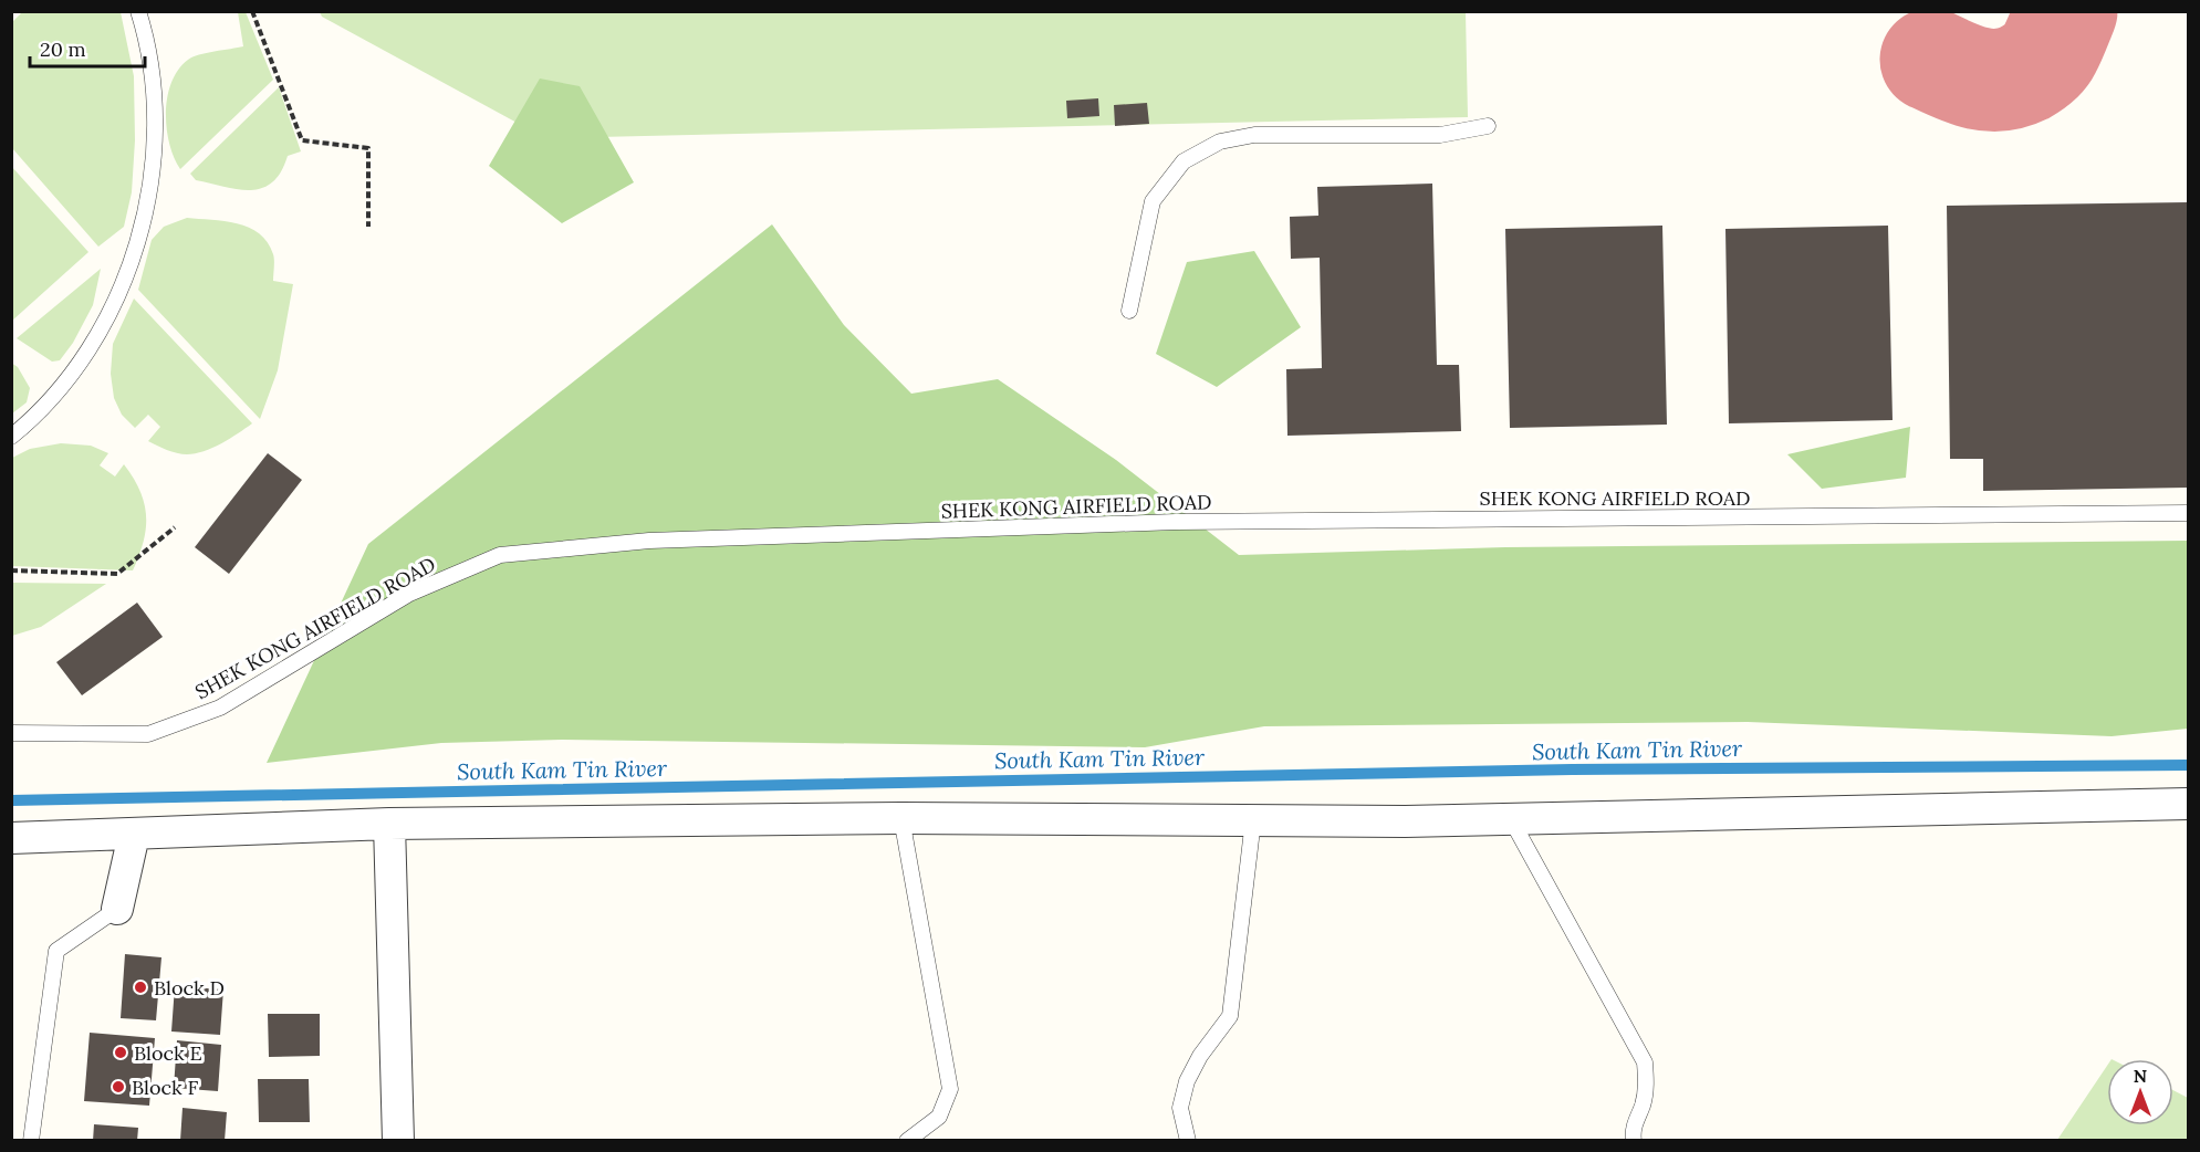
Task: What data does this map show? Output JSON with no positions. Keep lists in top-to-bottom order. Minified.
{"streets":{"lane":["SHEK KONG AIRFIELD ROAD"]},"water":["South Kam Tin River"],"places":["Block D","Block E","Block F"],"scale_bar":"20 m","north":"top"}
